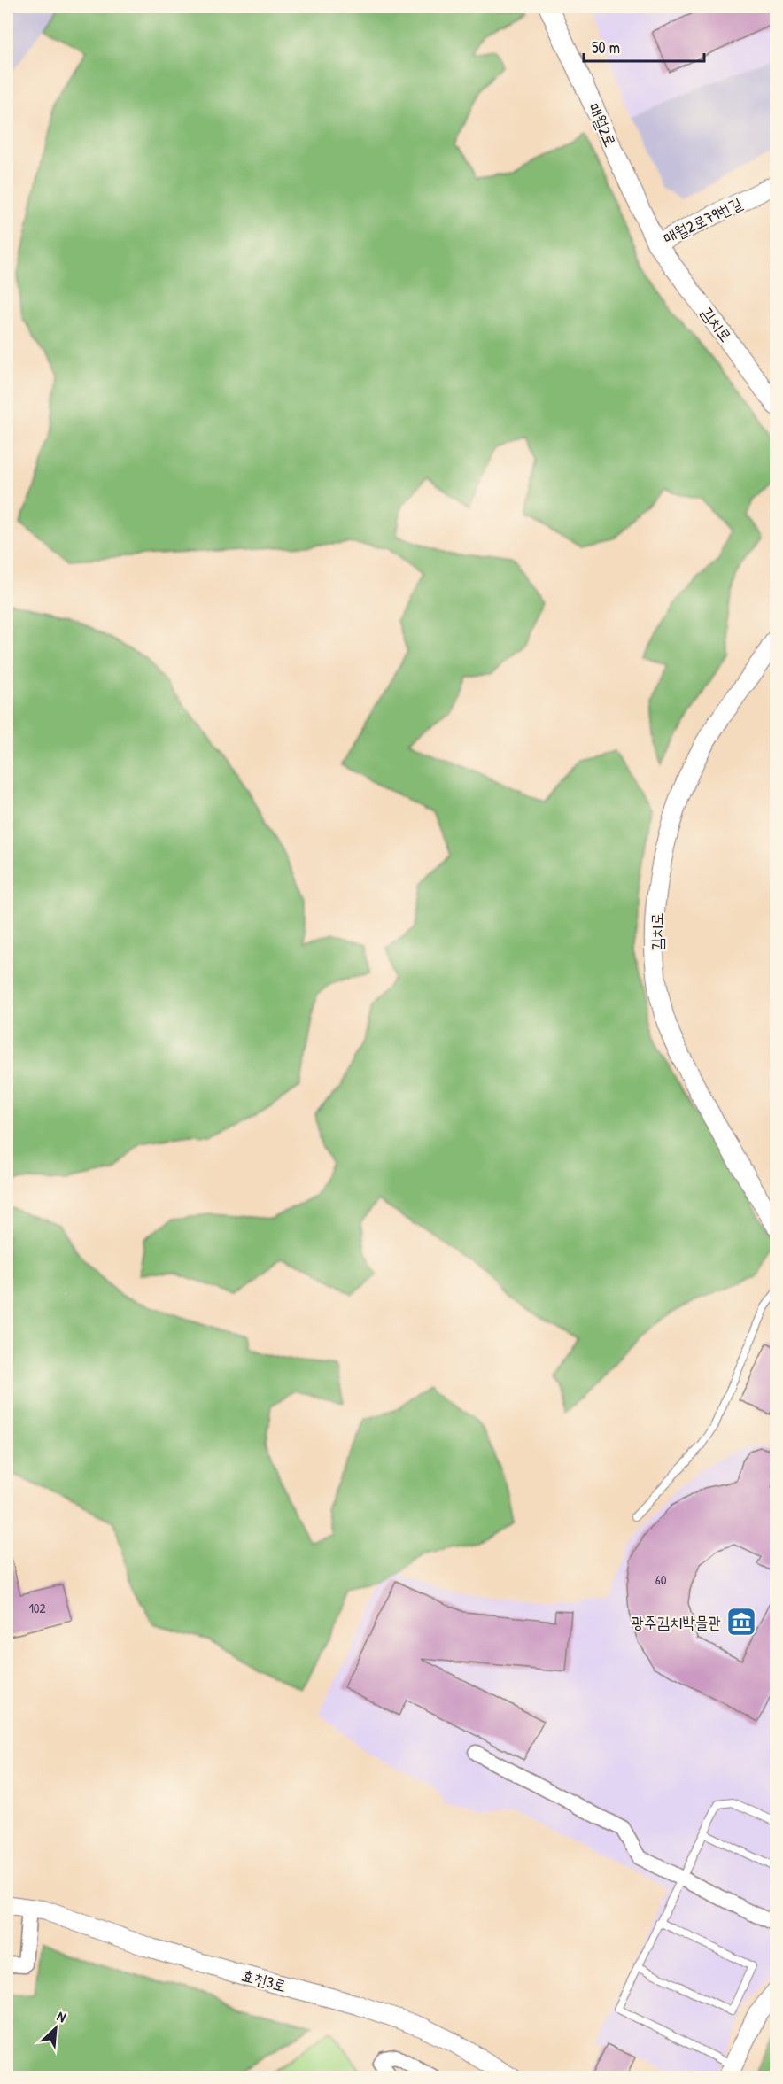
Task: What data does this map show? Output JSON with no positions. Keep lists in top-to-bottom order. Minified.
{"streets":{"street":["매월2로","매월2로79번길","김치로","효천3로"]},"crossings":[["매월2로","매월2로79번길"],["매월2로","김치로"],["매월2로79번길","김치로"]],"places":{"museum":["광주김치박물관"]},"house_numbers":["60","102"],"scale_bar":"50 m","north":"top right"}
